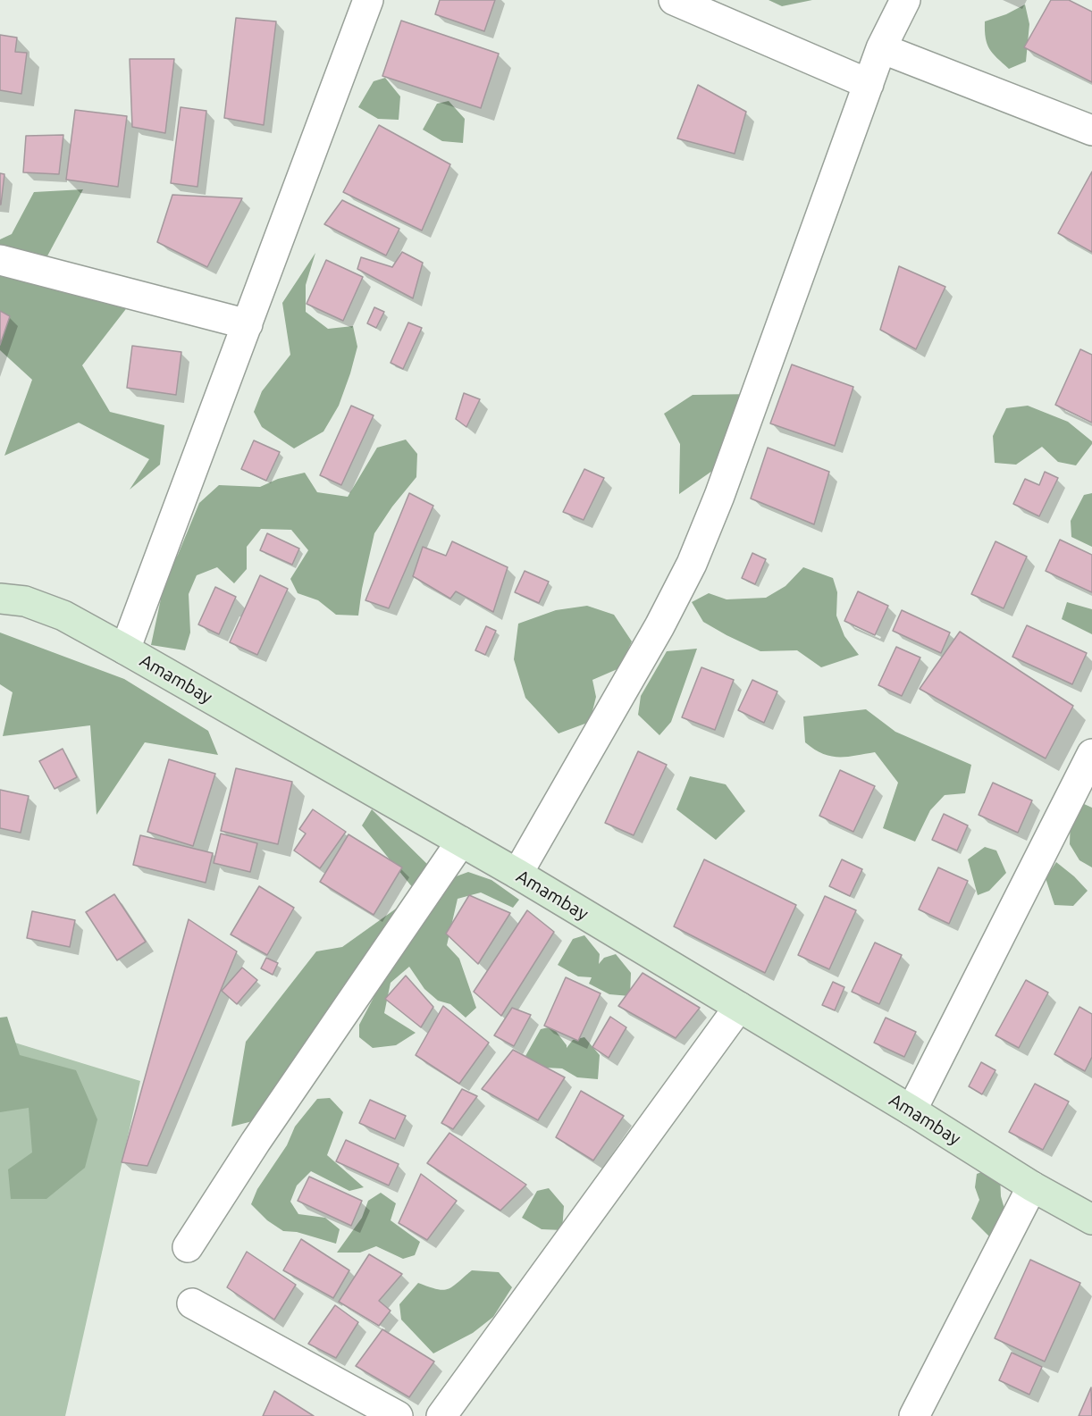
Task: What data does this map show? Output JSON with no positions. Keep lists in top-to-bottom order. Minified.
{"streets":{"street":["Amambay"]}}
